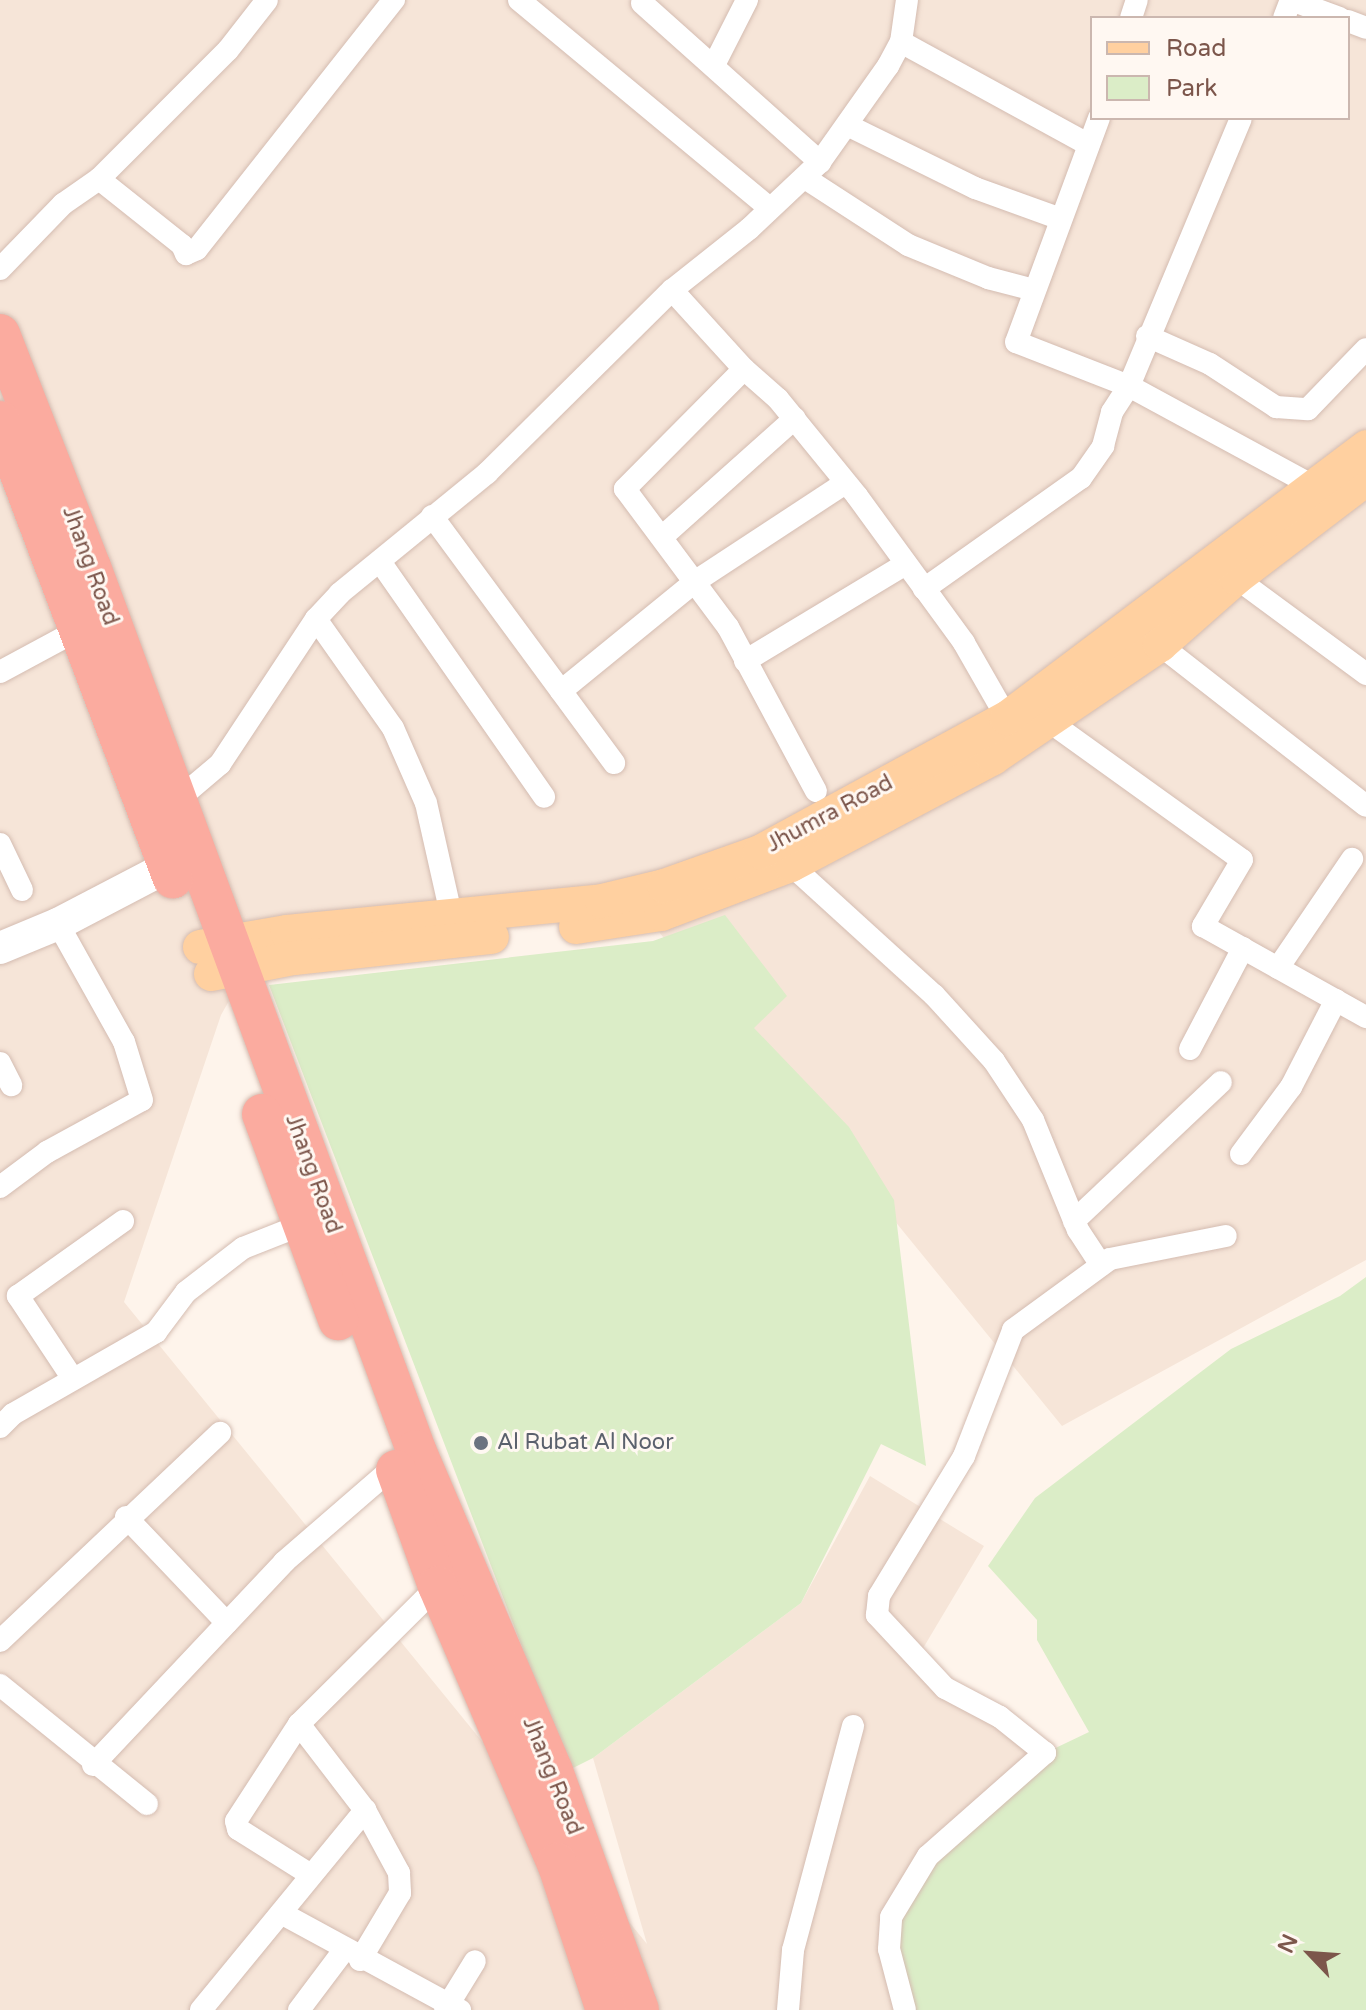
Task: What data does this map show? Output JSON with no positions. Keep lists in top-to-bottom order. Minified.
{"streets":{"highway":["Jhang Road"],"main road":["Jhumra Road"]},"crossings":[["Jhang Road","Jhumra Road"]],"places":["Al Rubat Al Noor"],"legend":["Road","Park"],"north":"top left"}
